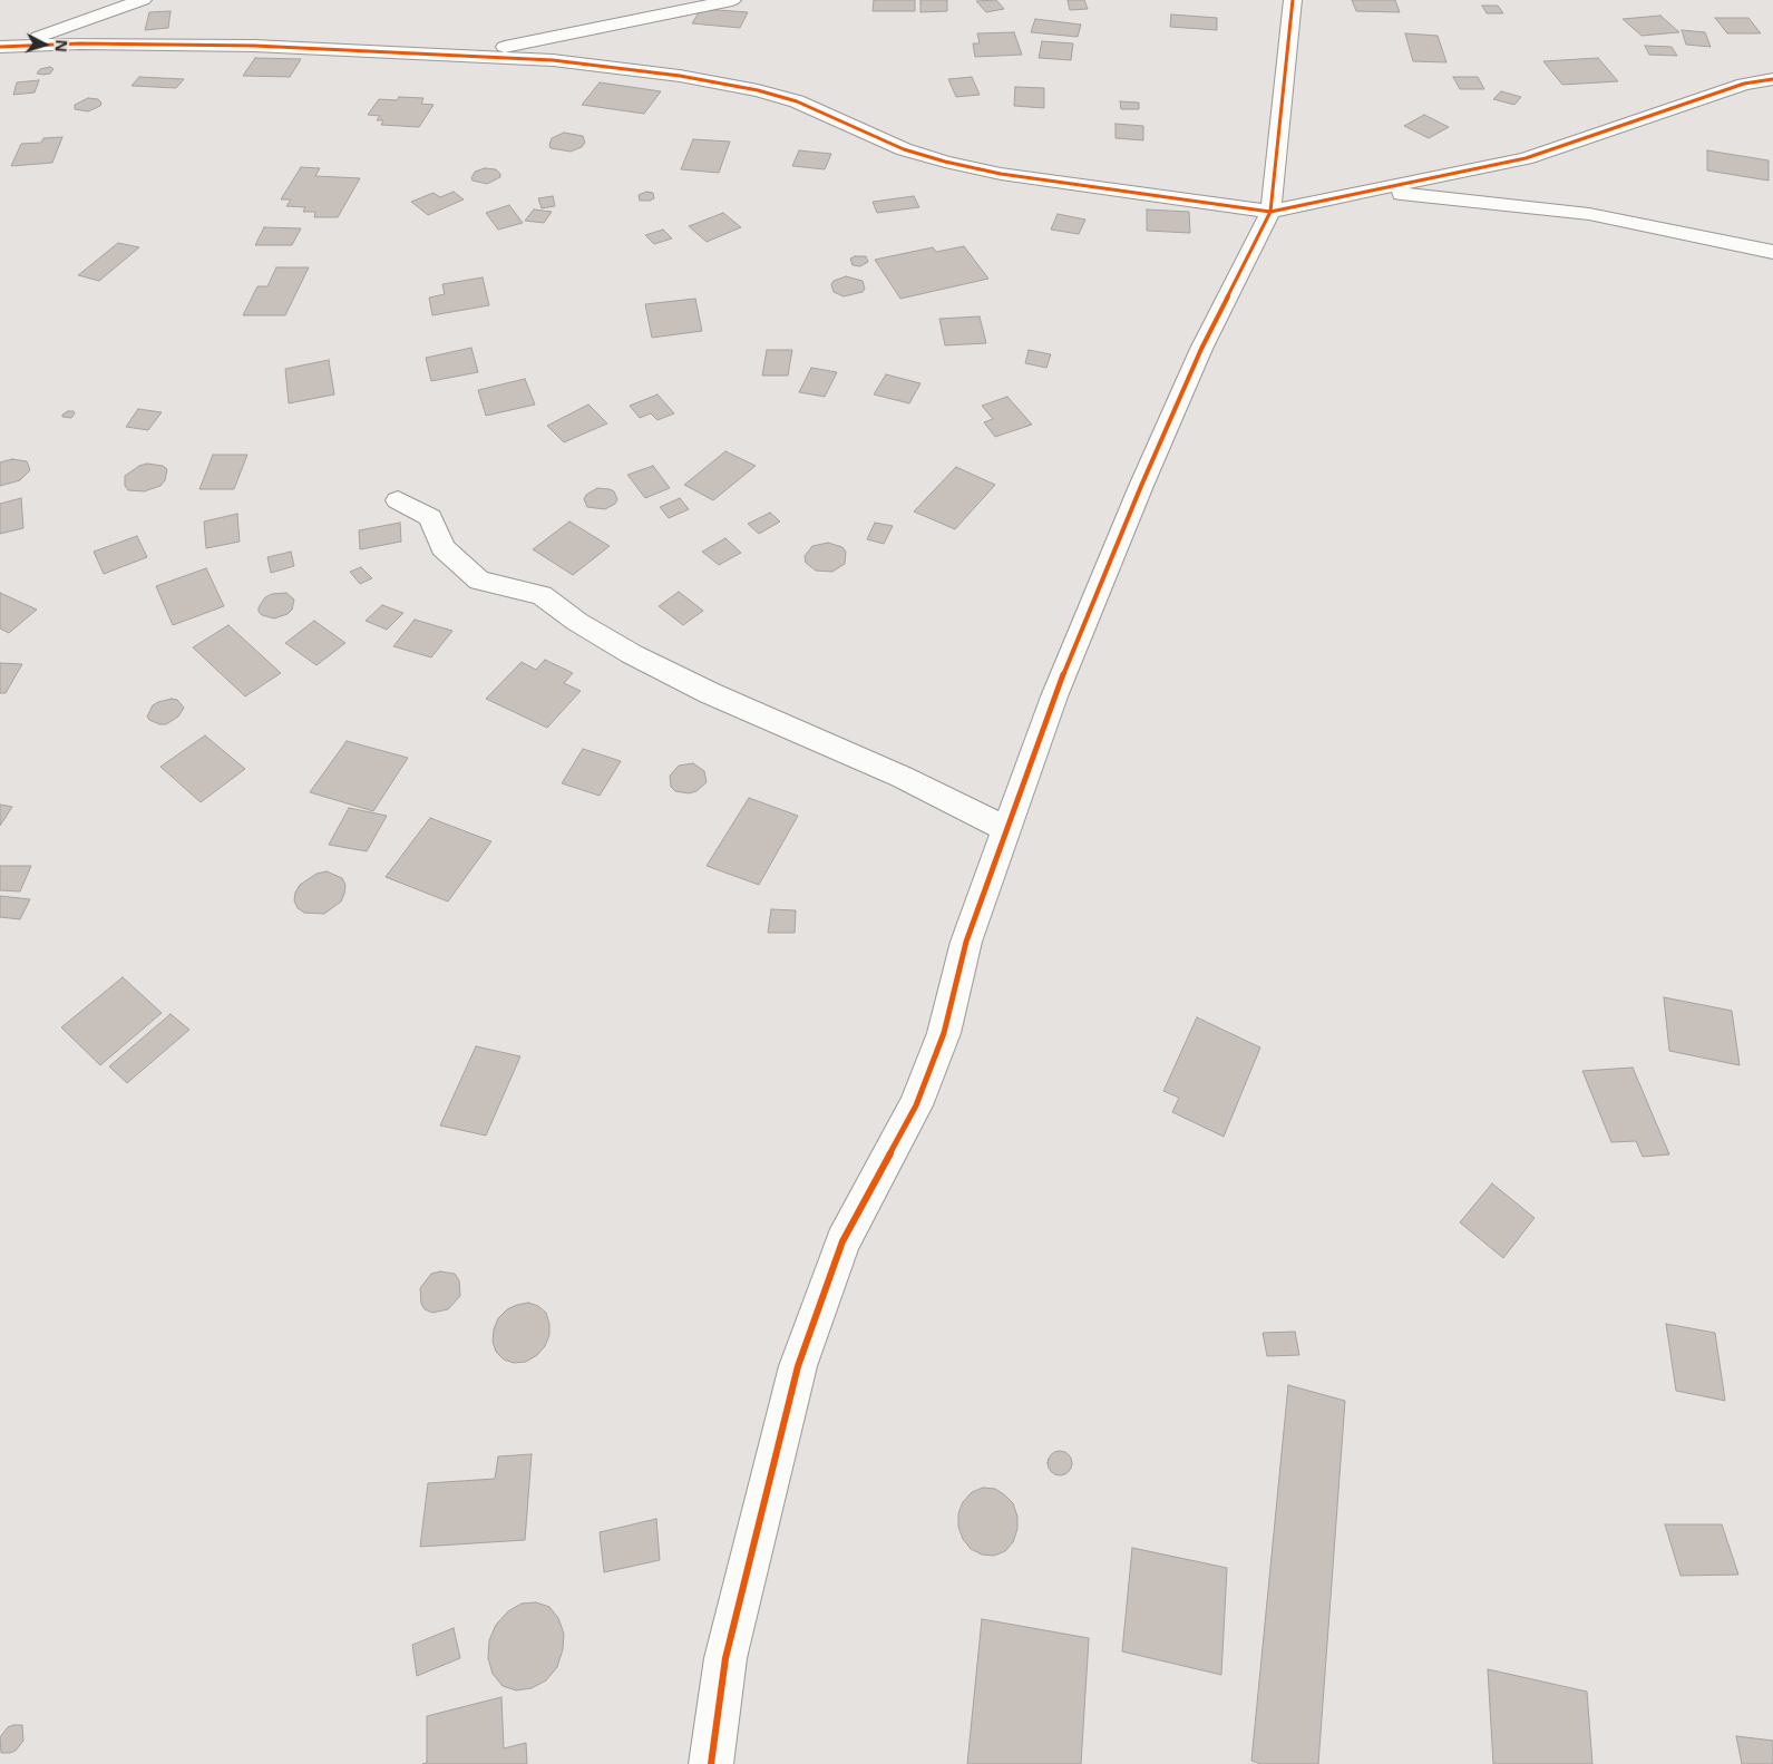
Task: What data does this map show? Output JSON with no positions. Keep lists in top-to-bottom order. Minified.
{"north":"right"}
